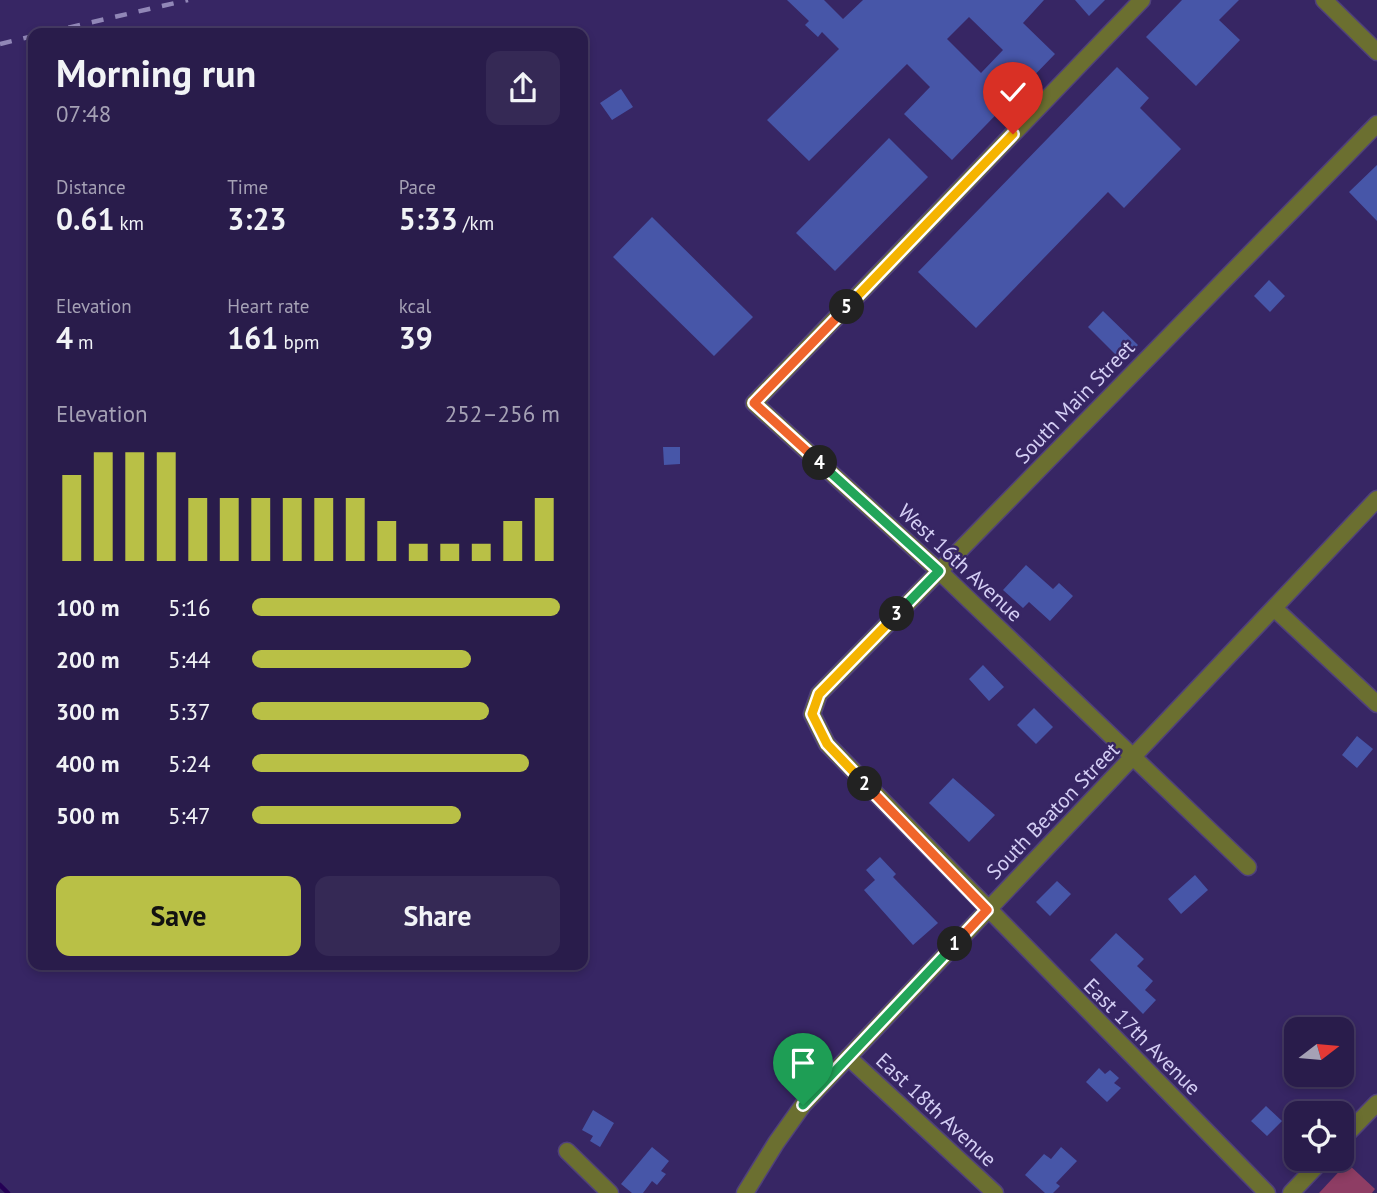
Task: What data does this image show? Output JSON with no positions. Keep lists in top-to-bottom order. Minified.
{"streets":{"street":["South Main Street","West 16th Avenue","South Beaton Street","East 17th Avenue","East 18th Avenue"]},"crossings":[["South Main Street","West 16th Avenue"],["South Main Street","East 17th Avenue"],["West 16th Avenue","South Beaton Street"],["South Beaton Street","East 17th Avenue"],["South Beaton Street","East 18th Avenue"]],"north":"right","page":{"heading":["Morning run","07:48"],"stats":[["Distance","0.61 km"],["Time","3:23"],["Pace","5:33 /km"],["Elevation","4 m"],["Heart rate","161 bpm"],["kcal","39"]],"pins":["5","4","3","2","1"],"chart":["Elevation","252–256 m"],"list":[{"name":"100 m","note":"5:16"},{"name":"200 m","note":"5:44"},{"name":"300 m","note":"5:37"},{"name":"400 m","note":"5:24"},{"name":"500 m","note":"5:47"}],"buttons":["Save","Share"]}}
